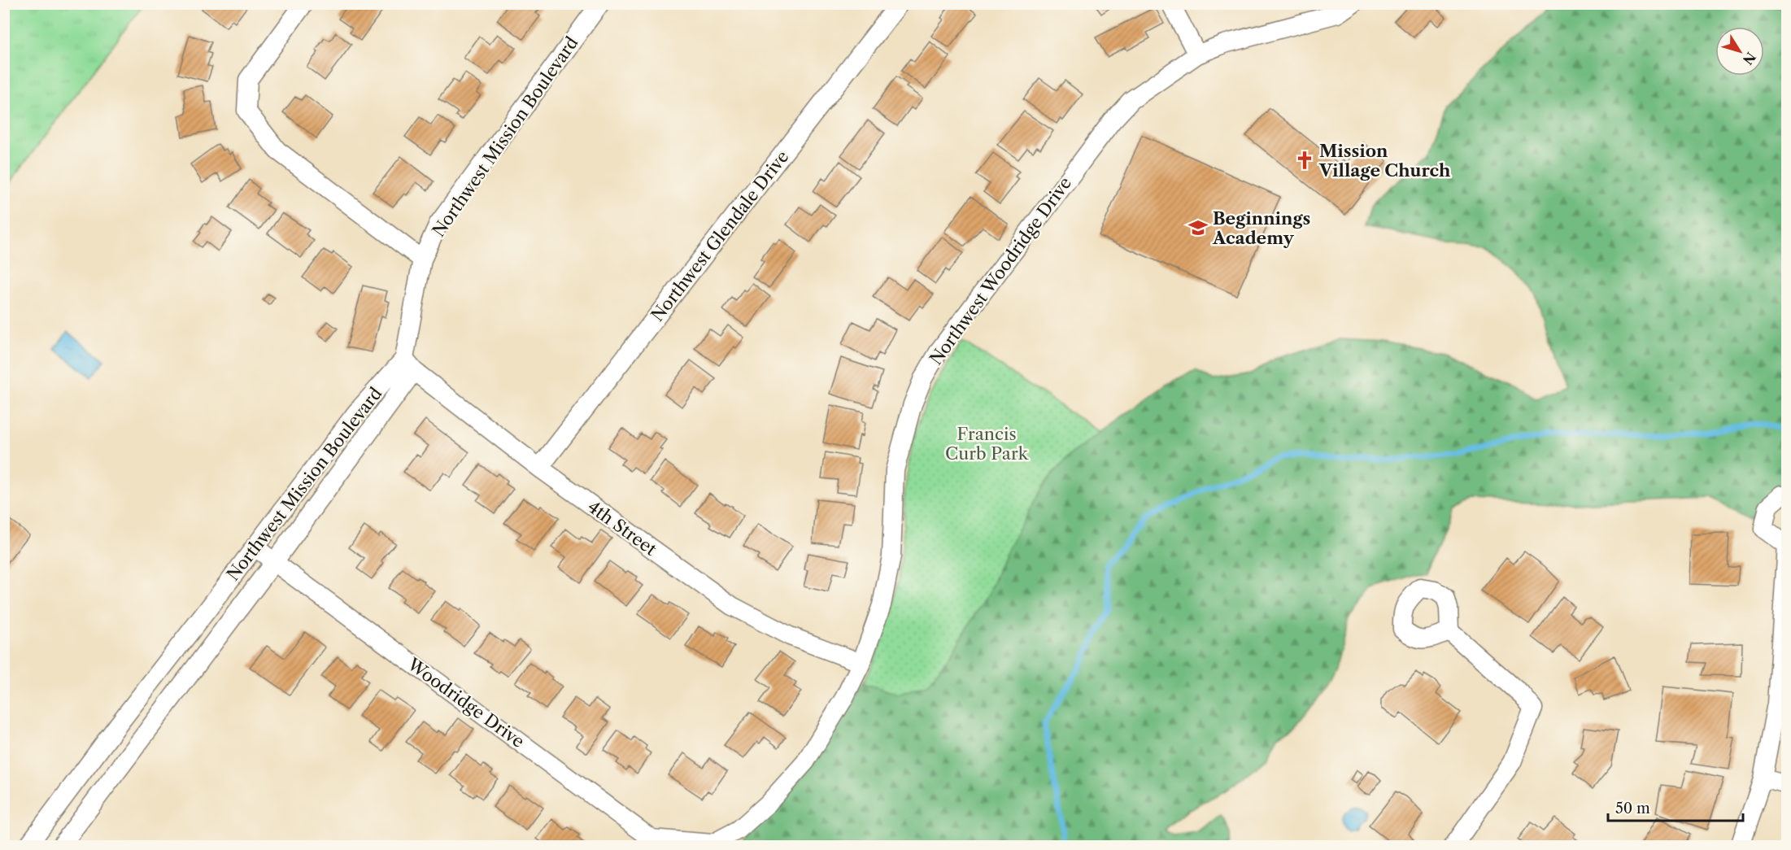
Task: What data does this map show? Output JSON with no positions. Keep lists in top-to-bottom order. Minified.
{"streets":{"street":["Northwest Mission Boulevard","Northwest Glendale Drive","Northwest Woodridge Drive","4th Street","Woodridge Drive"]},"crossings":[["Northwest Mission Boulevard","4th Street"],["Northwest Mission Boulevard","Woodridge Drive"],["Northwest Glendale Drive","4th Street"],["Northwest Woodridge Drive","4th Street"],["Northwest Woodridge Drive","Woodridge Drive"]],"parks":["Francis Curb Park"],"places":{"church":["Mission Village Church"],"school or university":["Beginnings Academy"]},"scale_bar":"50 m","north":"bottom right"}
